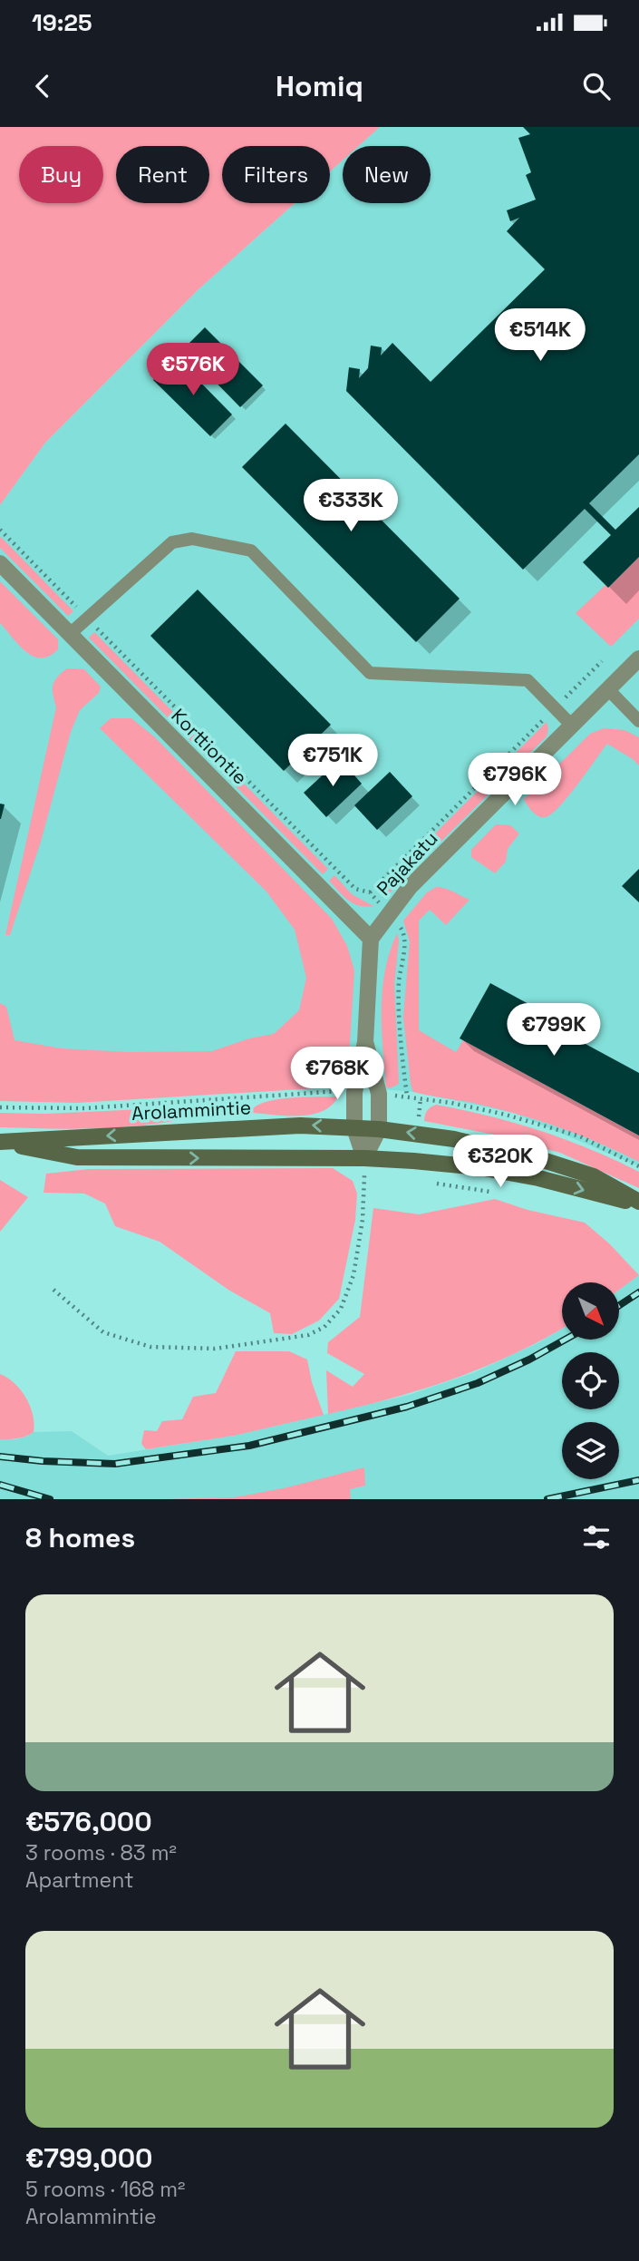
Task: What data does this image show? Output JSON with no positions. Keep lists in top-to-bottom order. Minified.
{"streets":{"street":["Korttiontie","Pajakatu","Arolammintie"]},"crossings":[["Korttiontie","Pajakatu"]],"north":"bottom right","page":{"status":"19:25","header":"Homiq","chip":["Buy","Rent","Filters","New"],"price":["€514K","€576K","€333K","€751K","€796K","€799K","€768K","€320K"],"heading":"8 homes","list":[{"name":"€576,000","note":"3 rooms · 83 m² · Apartment"},{"name":"€799,000","note":"5 rooms · 168 m² · Arolammintie"}]}}
